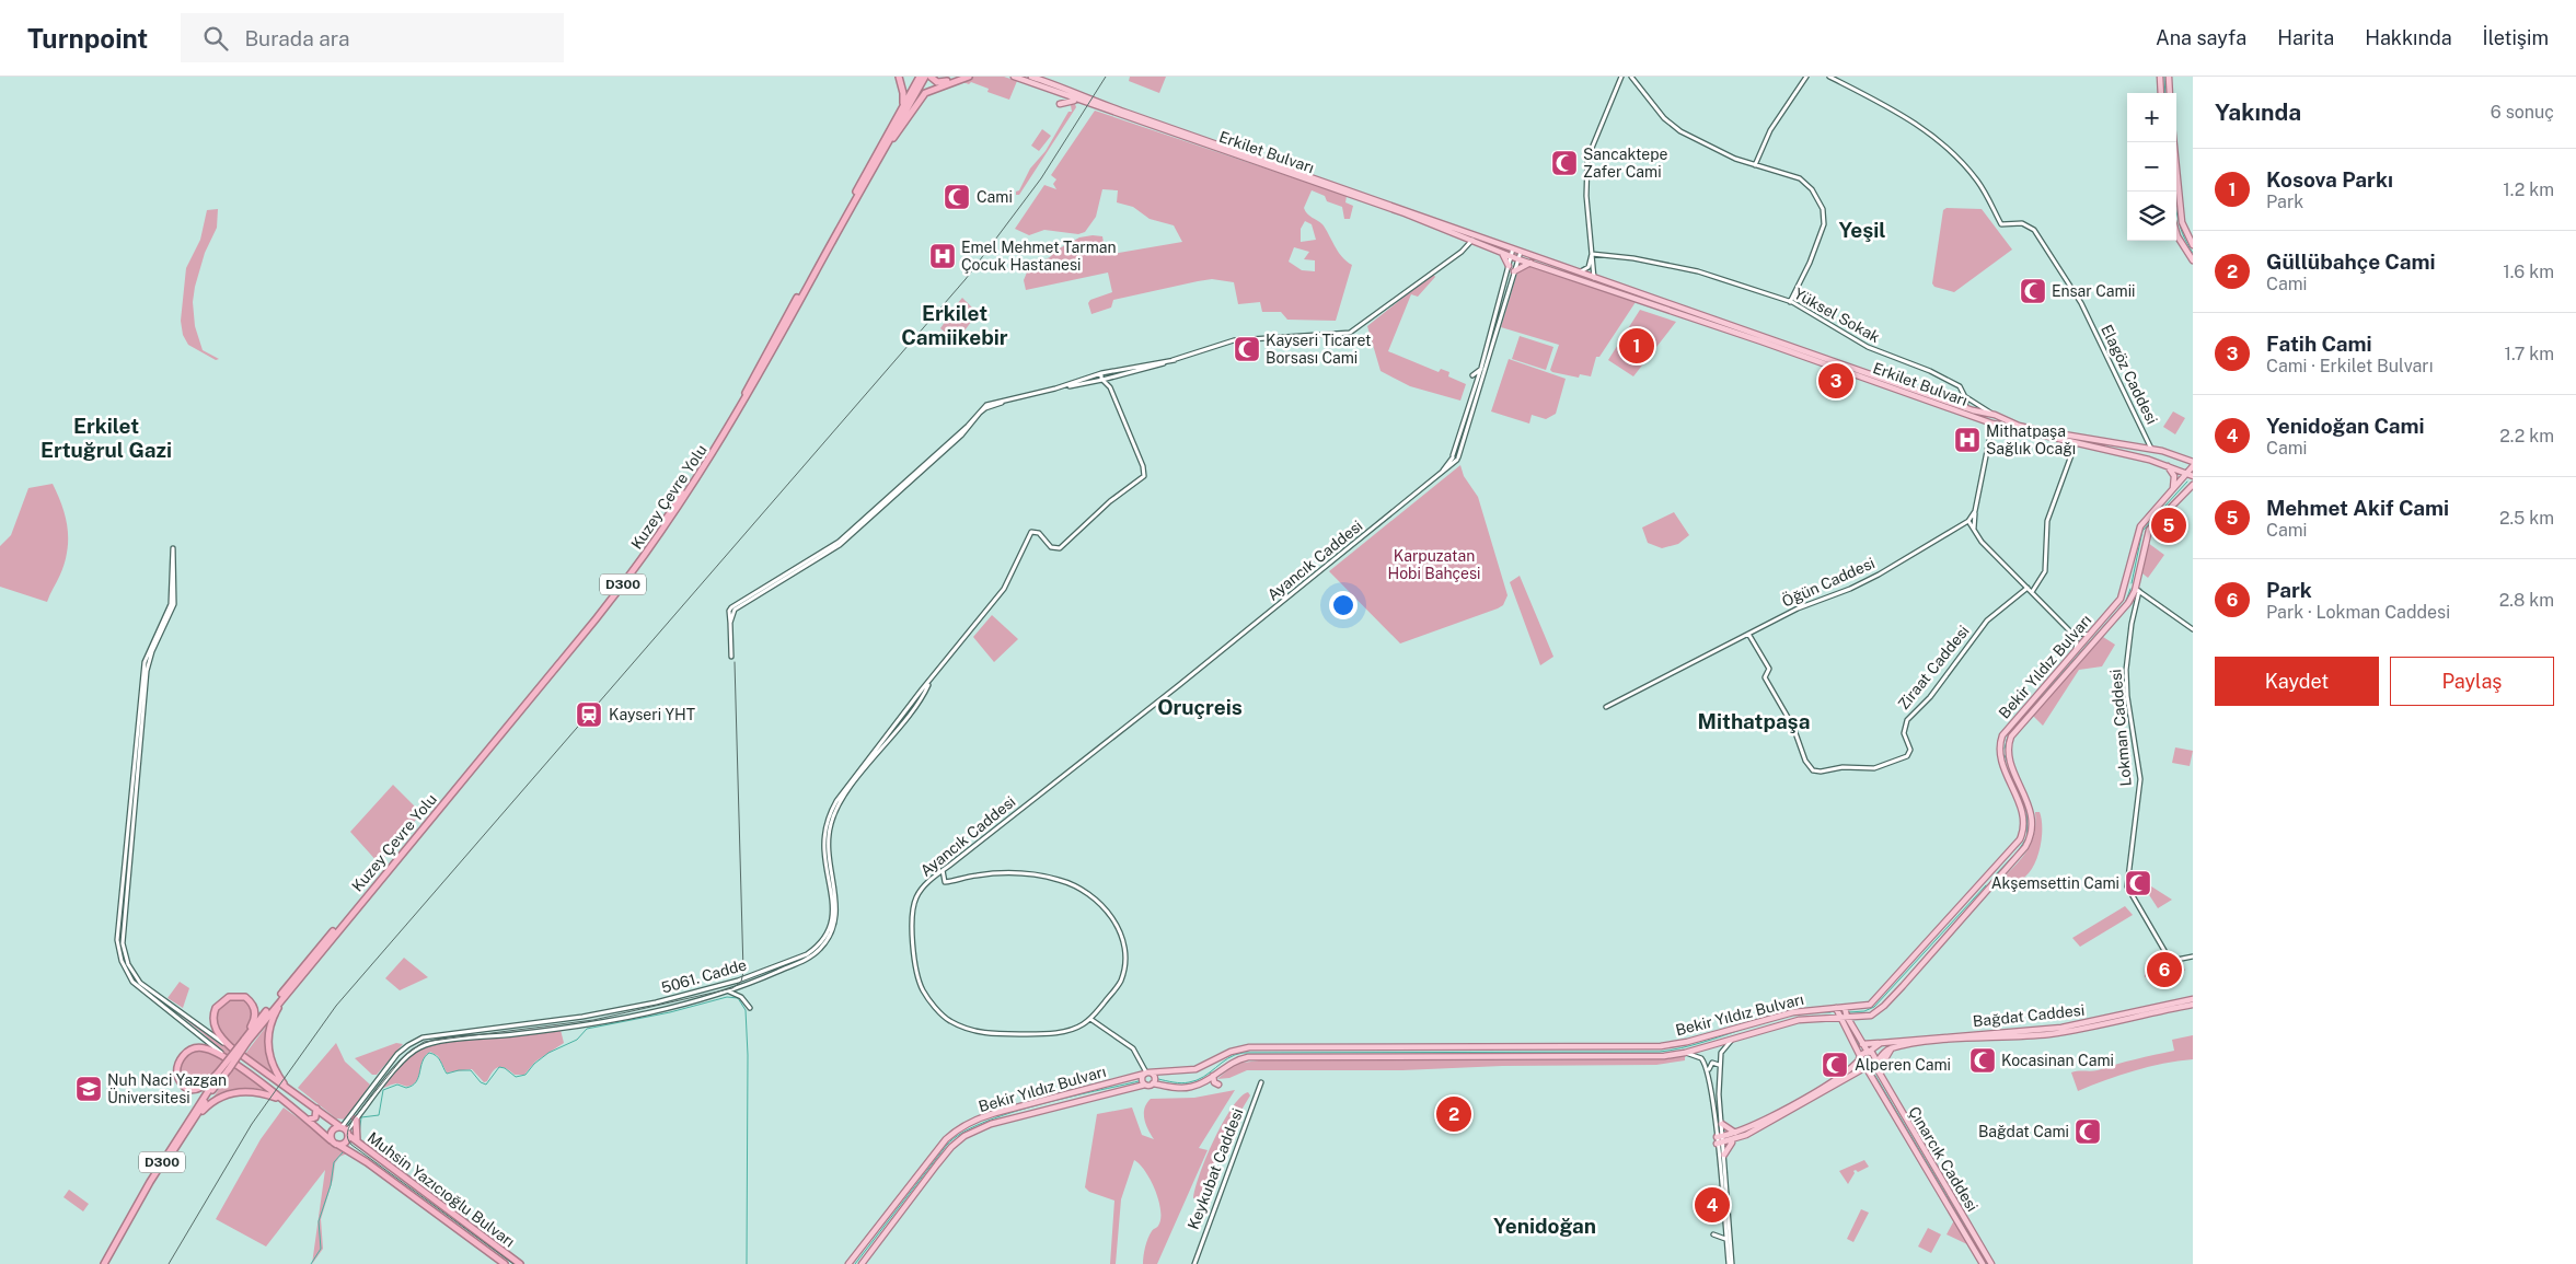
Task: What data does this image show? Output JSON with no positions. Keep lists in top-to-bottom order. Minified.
{"streets":{"highway":["Kuzey Çevre Yolu","D300","Muhsin Yazıcıoğlu Bulvarı"],"main road":["Erkilet Bulvarı","Bekir Yıldız Bulvarı","Bağdat Caddesi","Çınarcık Caddesi"],"street":["Yüksel Sokak","Elagöz Caddesi","Ayancık Caddesi","Öğün Caddesi","Ziraat Caddesi","Lokman Caddesi","5061. Cadde","Keykubat Caddesi"]},"crossings":[["Erkilet Bulvarı","Yüksel Sokak"],["Erkilet Bulvarı","Elagöz Caddesi"],["Erkilet Bulvarı","Ayancık Caddesi"],["Erkilet Bulvarı","Öğün Caddesi"],["Erkilet Bulvarı","Bekir Yıldız Bulvarı"],["Kuzey Çevre Yolu","D300"],["Kuzey Çevre Yolu","Muhsin Yazıcıoğlu Bulvarı"],["Öğün Caddesi","Ziraat Caddesi"],["D300","Muhsin Yazıcıoğlu Bulvarı"],["Bekir Yıldız Bulvarı","Lokman Caddesi"],["Bekir Yıldız Bulvarı","Çınarcık Caddesi"],["5061. Cadde","Muhsin Yazıcıoğlu Bulvarı"],["Bağdat Caddesi","Çınarcık Caddesi"]],"districts":["Yeşil","Erkilet Camiikebir","Erkilet Ertuğrul Gazi","Oruçreis","Mithatpaşa","Yenidoğan"],"parks":["Karpuzatan Hobi Bahçesi"],"places":{"mosque":["Sancaktepe Zafer Cami","Cami","Ensar Camii","Kayseri Ticaret Borsası Cami","Akşemsettin Cami","Kocasinan Cami","Alperen Cami","Bağdat Cami"],"hospital":["Emel Mehmet Tarman Çocuk Hastanesi","Mithatpaşa Sağlık Ocağı"],"station":["Kayseri YHT"],"school or university":["Nuh Naci Yazgan Üniversitesi"]},"page":{"header":"Turnpoint","search":"Burada ara","nav":["Ana sayfa","Harita","Hakkında","İletişim"],"heading":["Yakında","6 sonuç"],"map_buttons":["+","−"],"list":[{"mark":"1","name":"Kosova Parkı","note":"Park","value":"1.2 km"},{"mark":"2","name":"Güllübahçe Cami","note":"Cami","value":"1.6 km"},{"mark":"3","name":"Fatih Cami","note":"Cami · Erkilet Bulvarı","value":"1.7 km"},{"mark":"4","name":"Yenidoğan Cami","note":"Cami","value":"2.2 km"},{"mark":"5","name":"Mehmet Akif Cami","note":"Cami","value":"2.5 km"},{"mark":"6","name":"Park","note":"Park · Lokman Caddesi","value":"2.8 km"}],"pins":["1","3","5","6","2","4"],"buttons":["Kaydet","Paylaş"]}}
